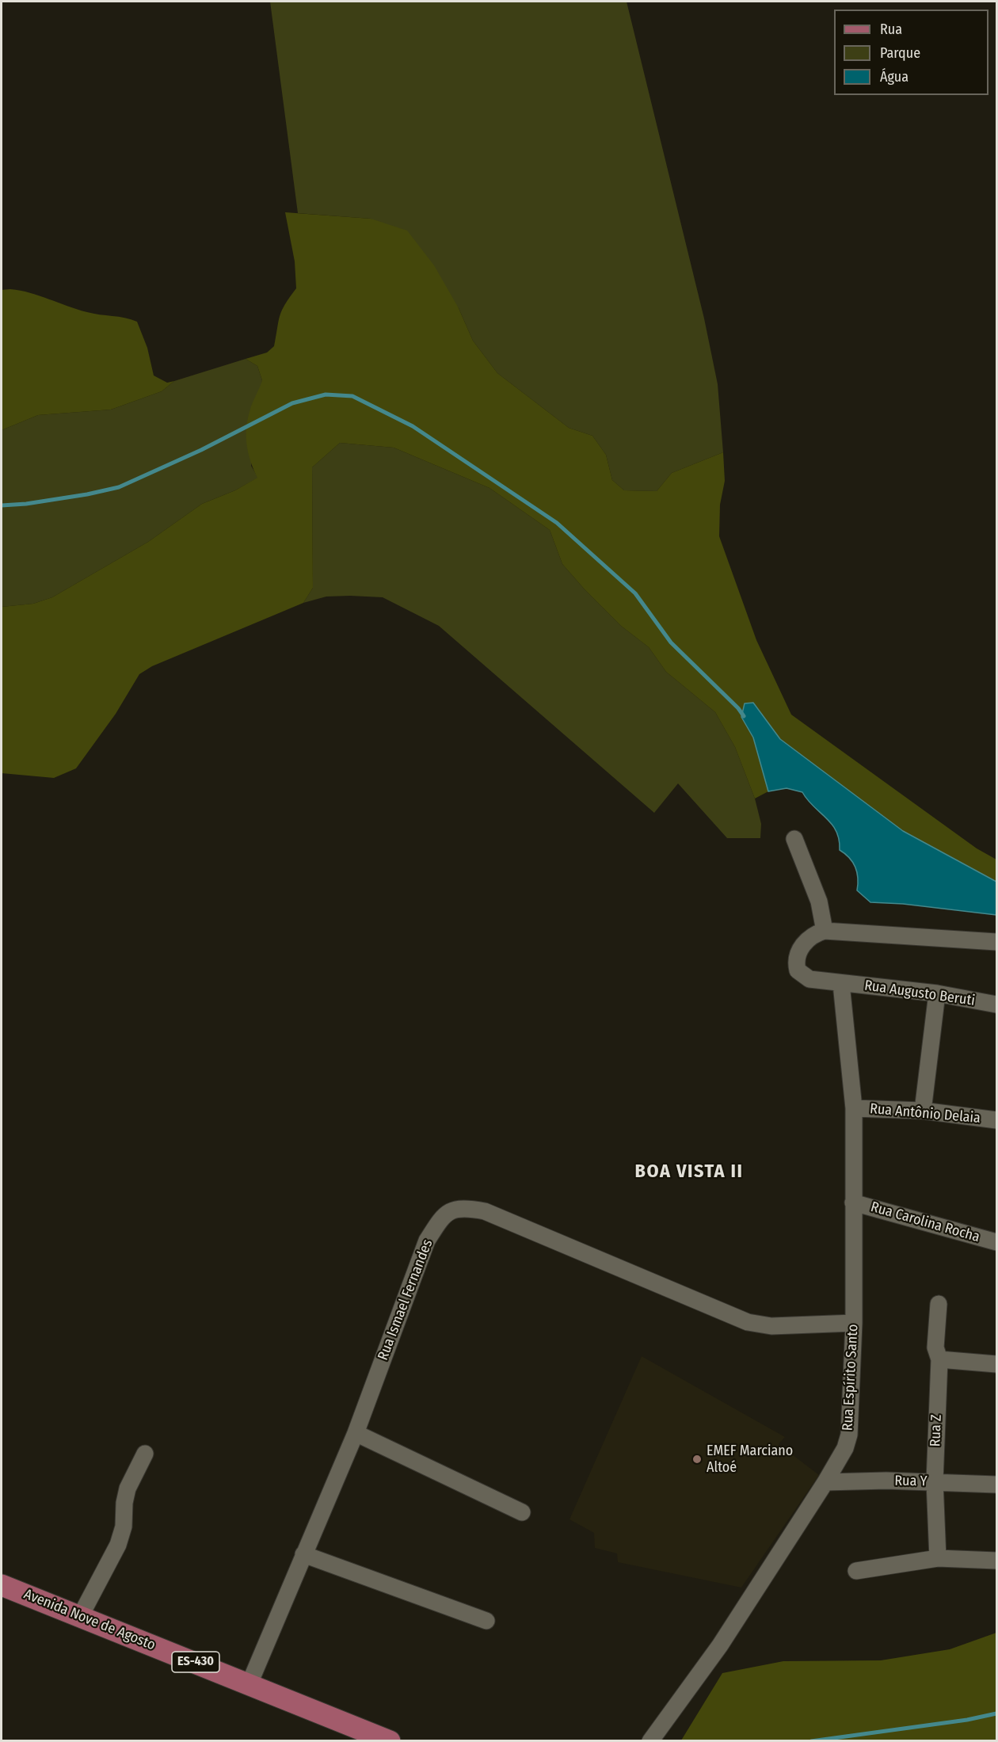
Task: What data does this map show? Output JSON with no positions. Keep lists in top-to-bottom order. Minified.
{"streets":{"main road":["Avenida Nove de Agosto","ES-430"],"street":["Rua Augusto Beruti","Rua Antônio Delaia","Rua Carolina Rocha","Rua Ismael Fernandes","Rua Espírito Santo","Rua Z","Rua Y"]},"crossings":[["Rua Augusto Beruti","Rua Espírito Santo"],["Rua Antônio Delaia","Rua Espírito Santo"],["Rua Carolina Rocha","Rua Espírito Santo"],["Rua Ismael Fernandes","Rua Espírito Santo"],["Rua Ismael Fernandes","Avenida Nove de Agosto"],["Rua Espírito Santo","Rua Y"],["Rua Z","Rua Y"]],"districts":["BOA VISTA II"],"places":["EMEF Marciano Altoé"],"legend":["Rua","Parque","Água"]}
